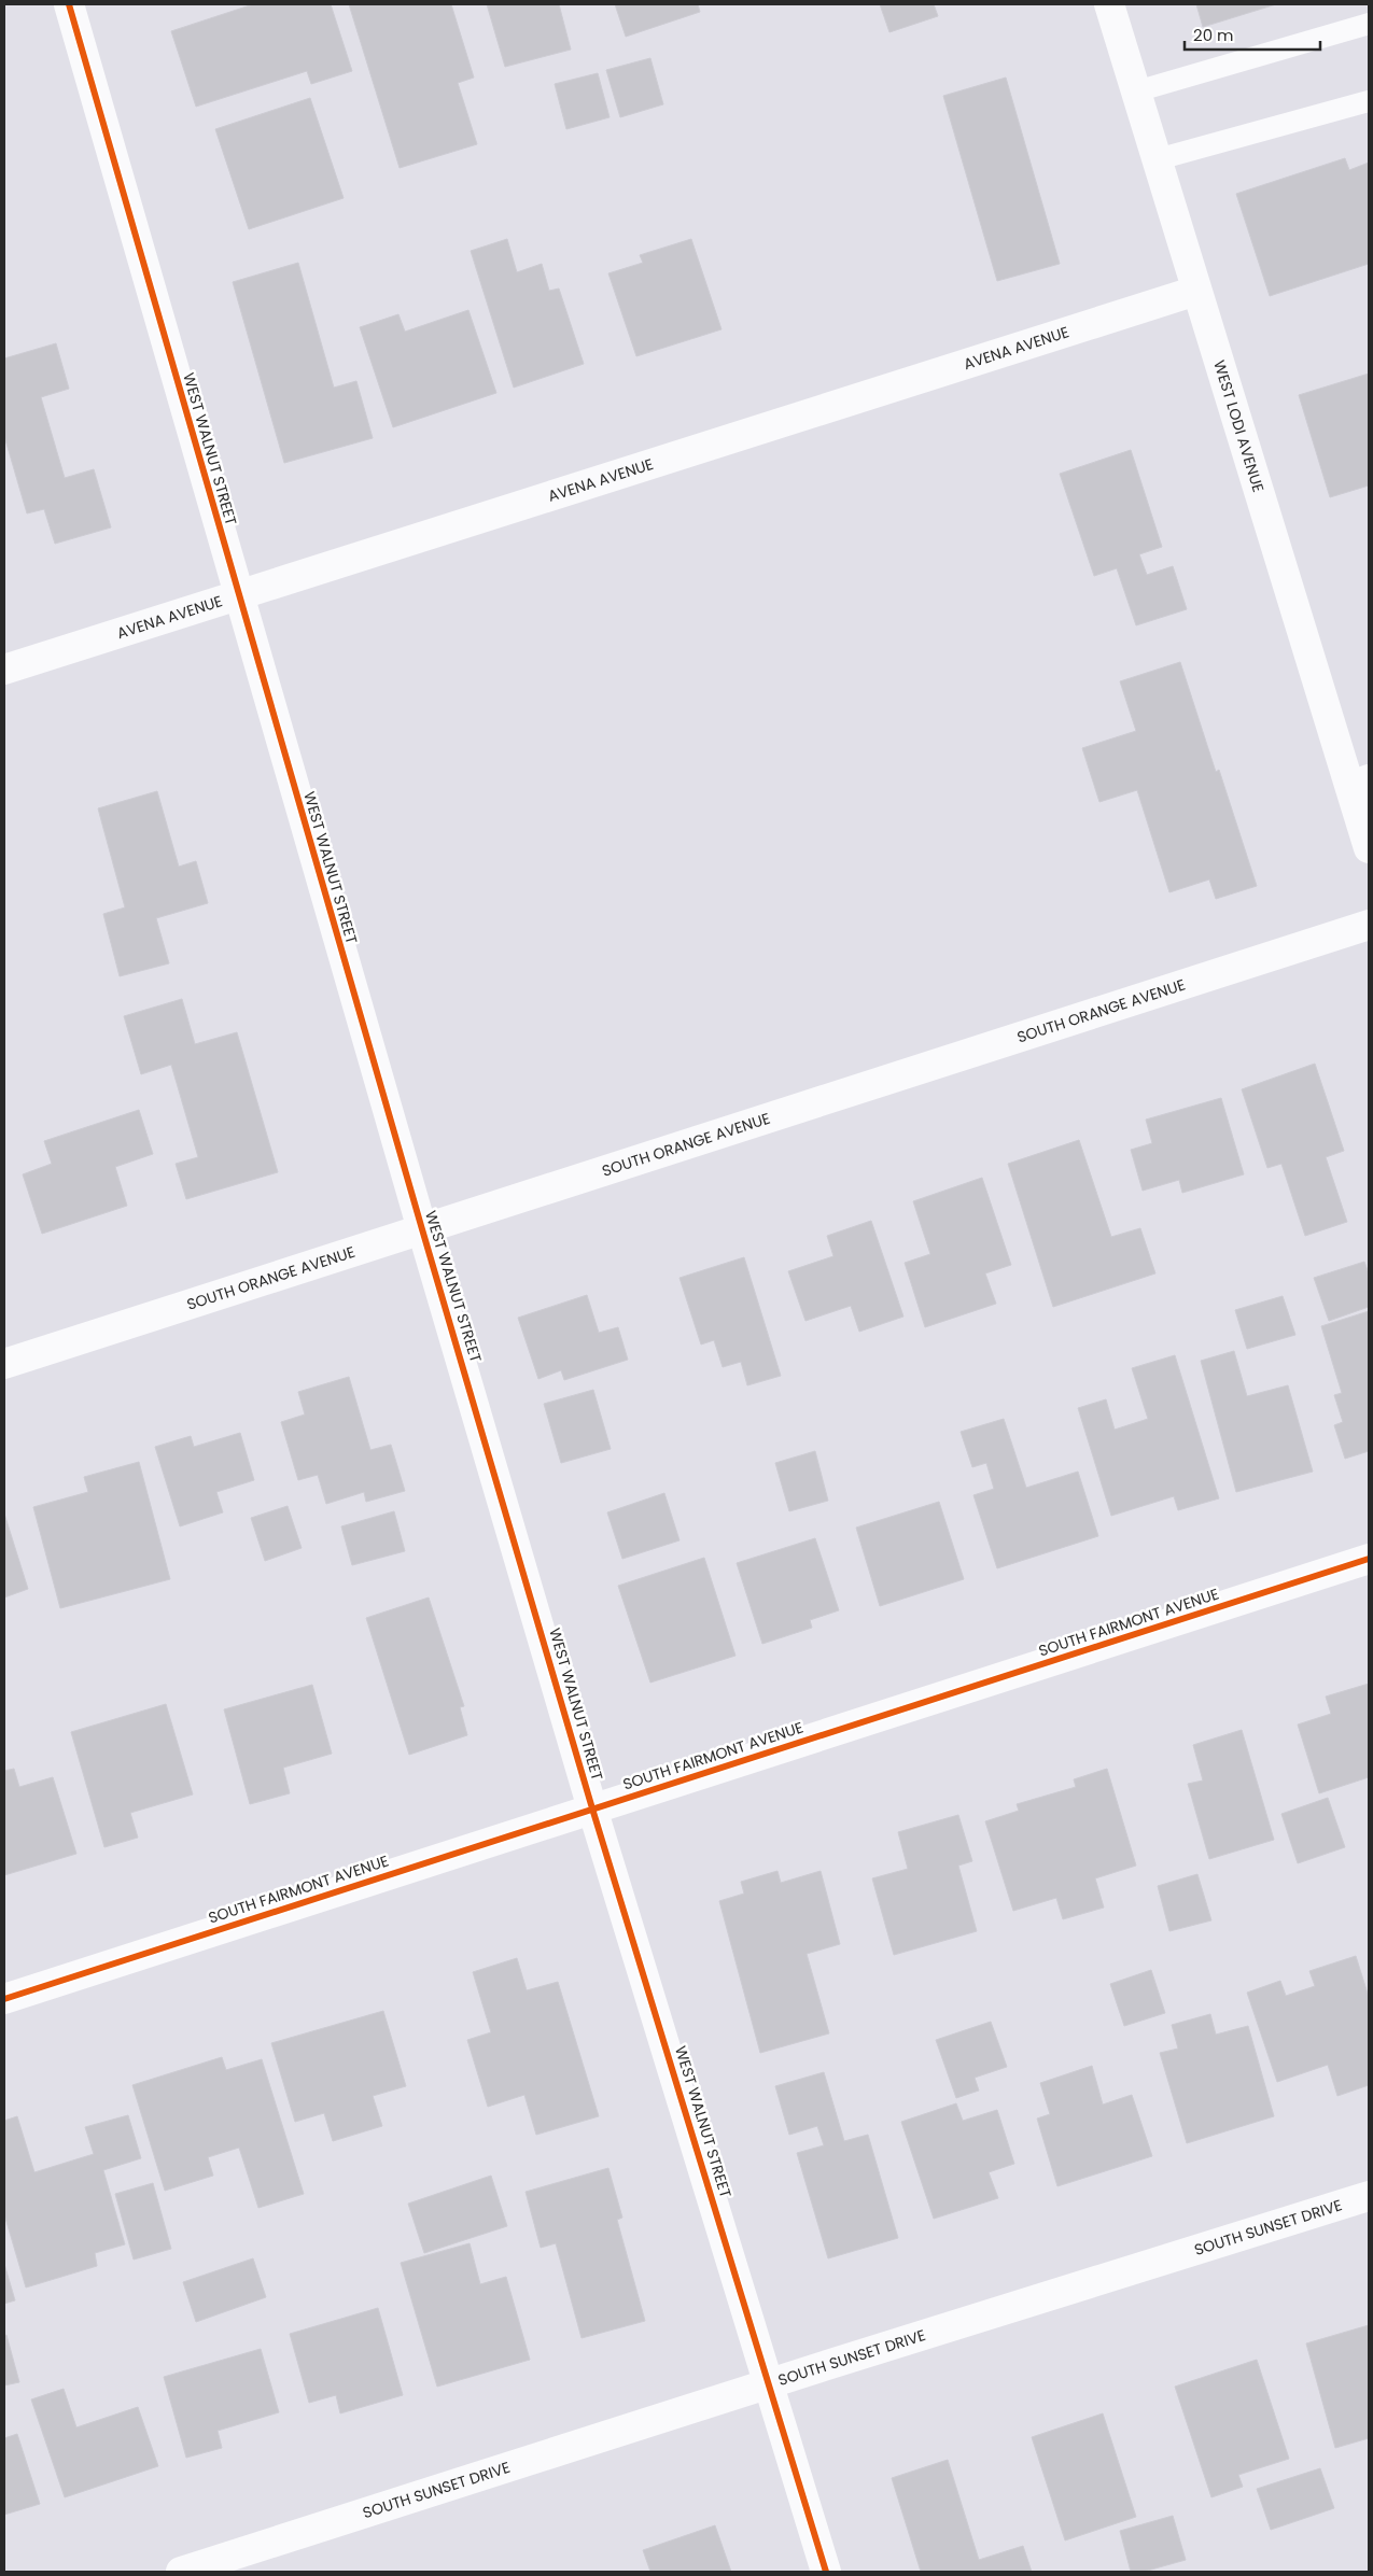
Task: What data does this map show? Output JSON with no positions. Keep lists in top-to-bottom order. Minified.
{"streets":{"street":["AVENA AVENUE","WEST LODI AVENUE","WEST WALNUT STREET","SOUTH ORANGE AVENUE","SOUTH FAIRMONT AVENUE","SOUTH SUNSET DRIVE"]},"crossings":[["AVENA AVENUE","WEST LODI AVENUE"],["AVENA AVENUE","WEST WALNUT STREET"],["WEST WALNUT STREET","SOUTH ORANGE AVENUE"],["WEST WALNUT STREET","SOUTH FAIRMONT AVENUE"],["WEST WALNUT STREET","SOUTH SUNSET DRIVE"]],"scale_bar":"20 m"}
